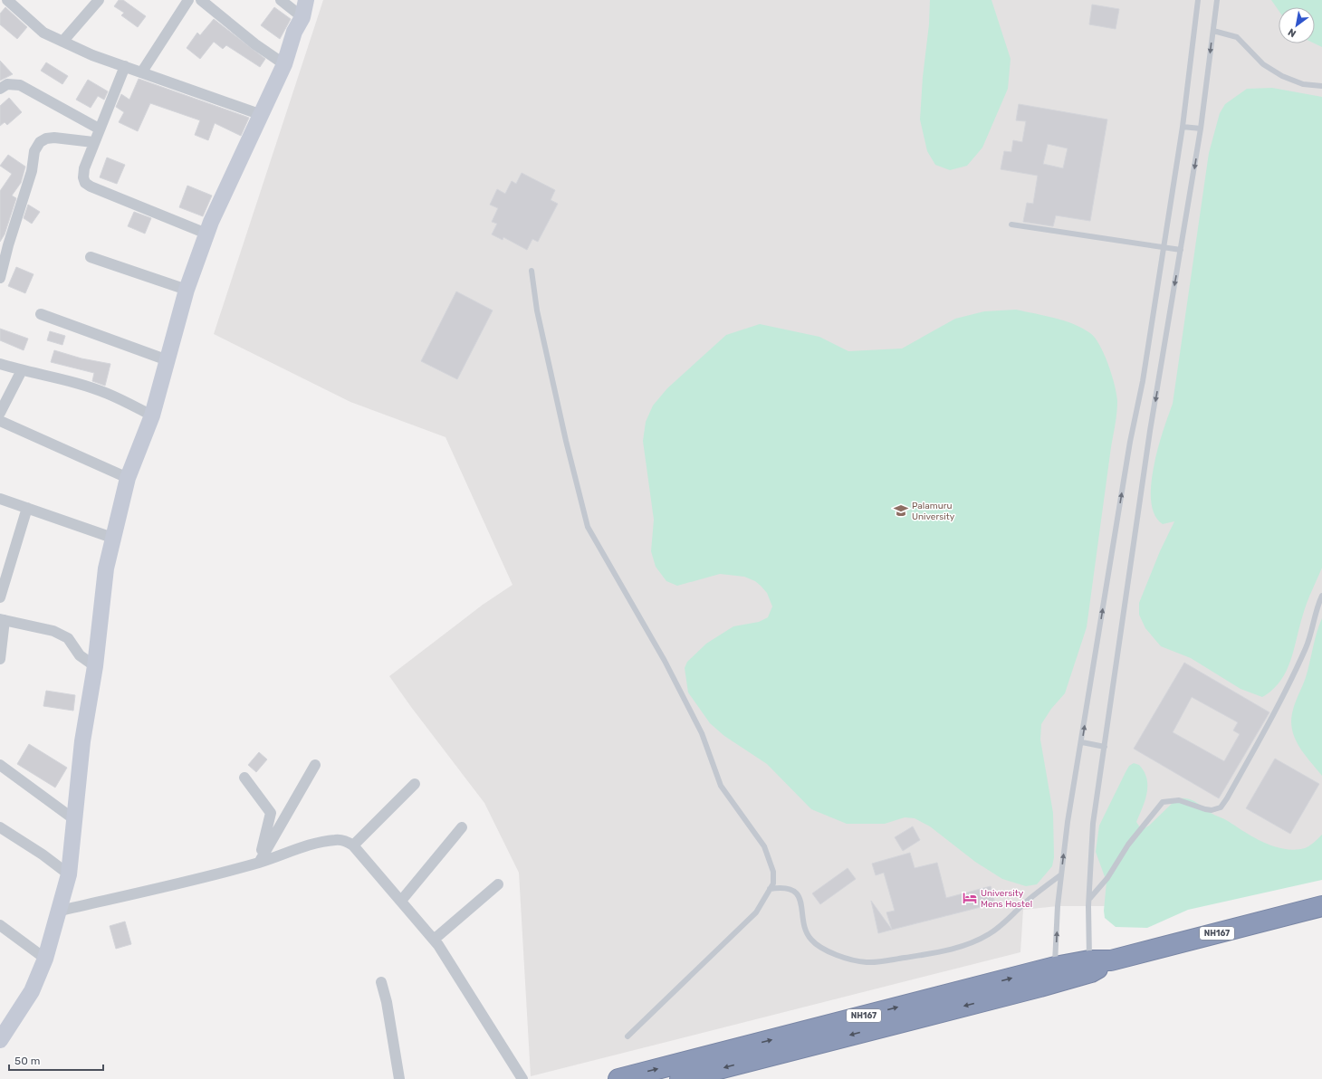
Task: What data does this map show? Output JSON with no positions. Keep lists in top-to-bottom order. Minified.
{"streets":{"highway":["NH167"]},"places":{"school or university":["Palamuru University"],"hotel":["University Mens Hostel"]},"scale_bar":"50 m","north":"bottom left"}
